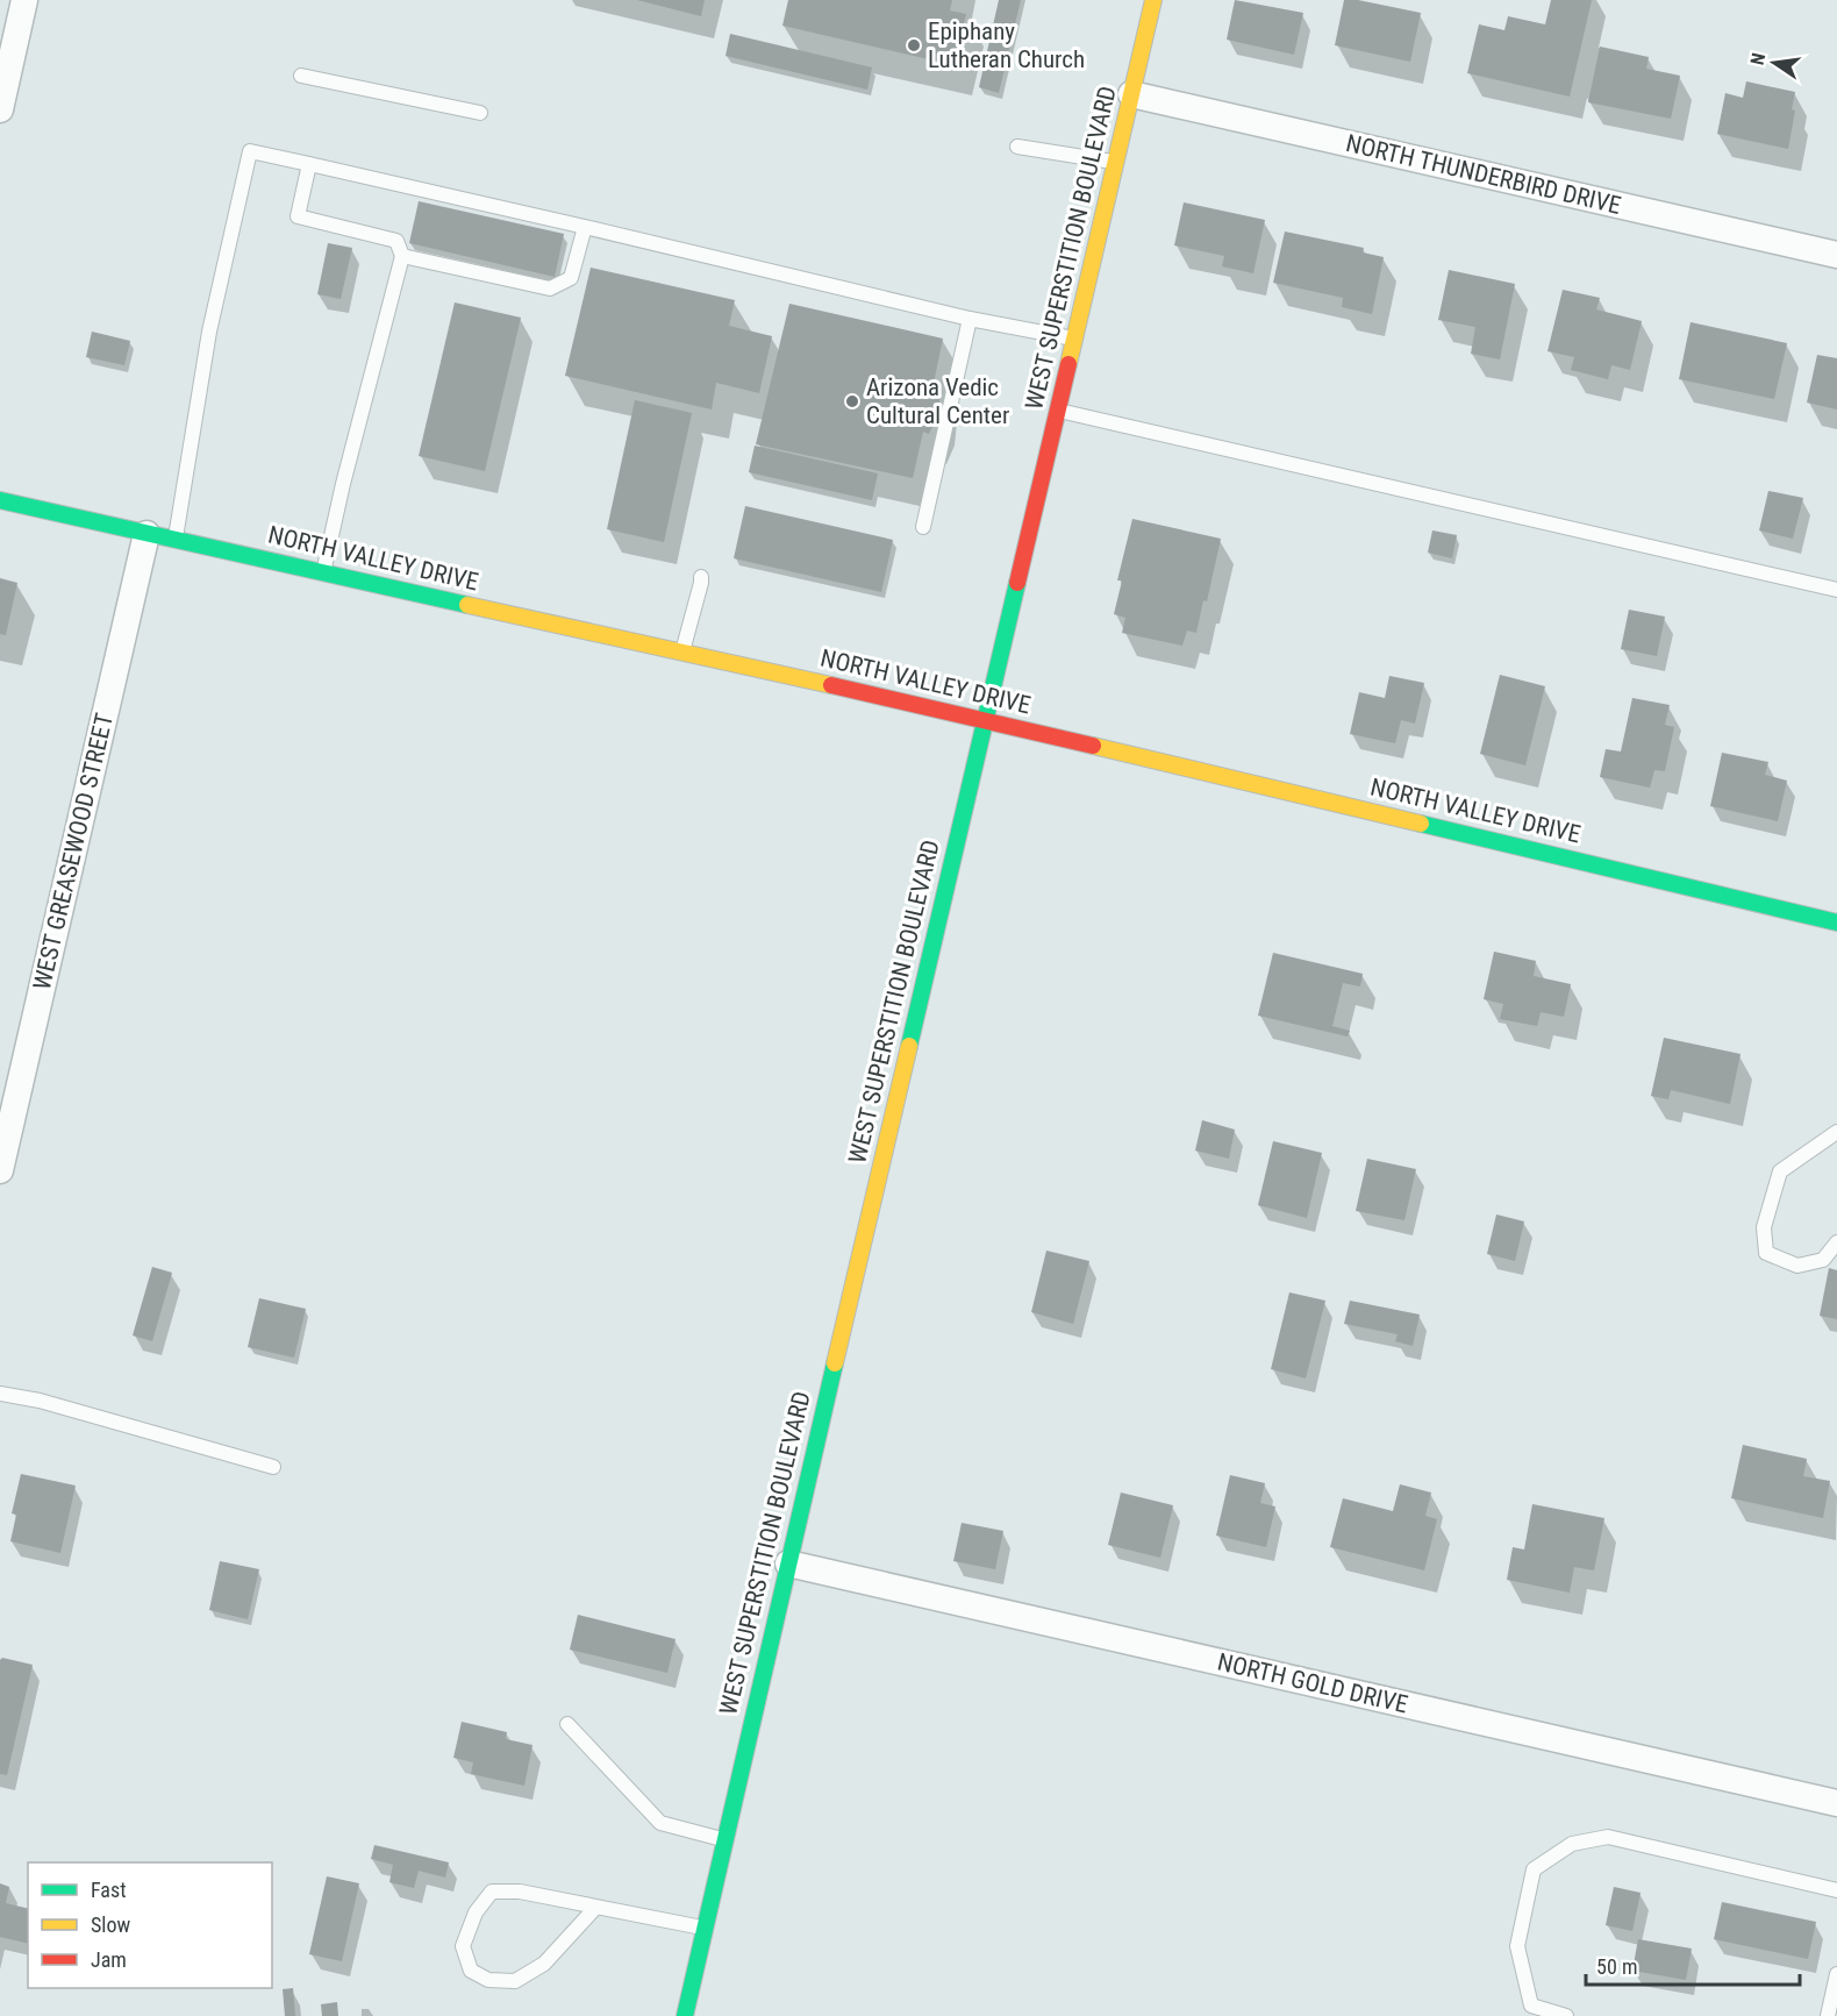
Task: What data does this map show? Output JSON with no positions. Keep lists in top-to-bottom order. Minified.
{"streets":{"main road":["WEST SUPERSTITION BOULEVARD","NORTH VALLEY DRIVE"],"street":["NORTH THUNDERBIRD DRIVE","WEST GREASEWOOD STREET","NORTH GOLD DRIVE"]},"crossings":[["NORTH THUNDERBIRD DRIVE","WEST SUPERSTITION BOULEVARD"],["WEST SUPERSTITION BOULEVARD","NORTH VALLEY DRIVE"],["WEST SUPERSTITION BOULEVARD","NORTH GOLD DRIVE"],["NORTH VALLEY DRIVE","WEST GREASEWOOD STREET"]],"places":["Epiphany Lutheran Church","Arizona Vedic Cultural Center"],"legend":["Fast","Slow","Jam"],"scale_bar":"50 m","north":"left"}
